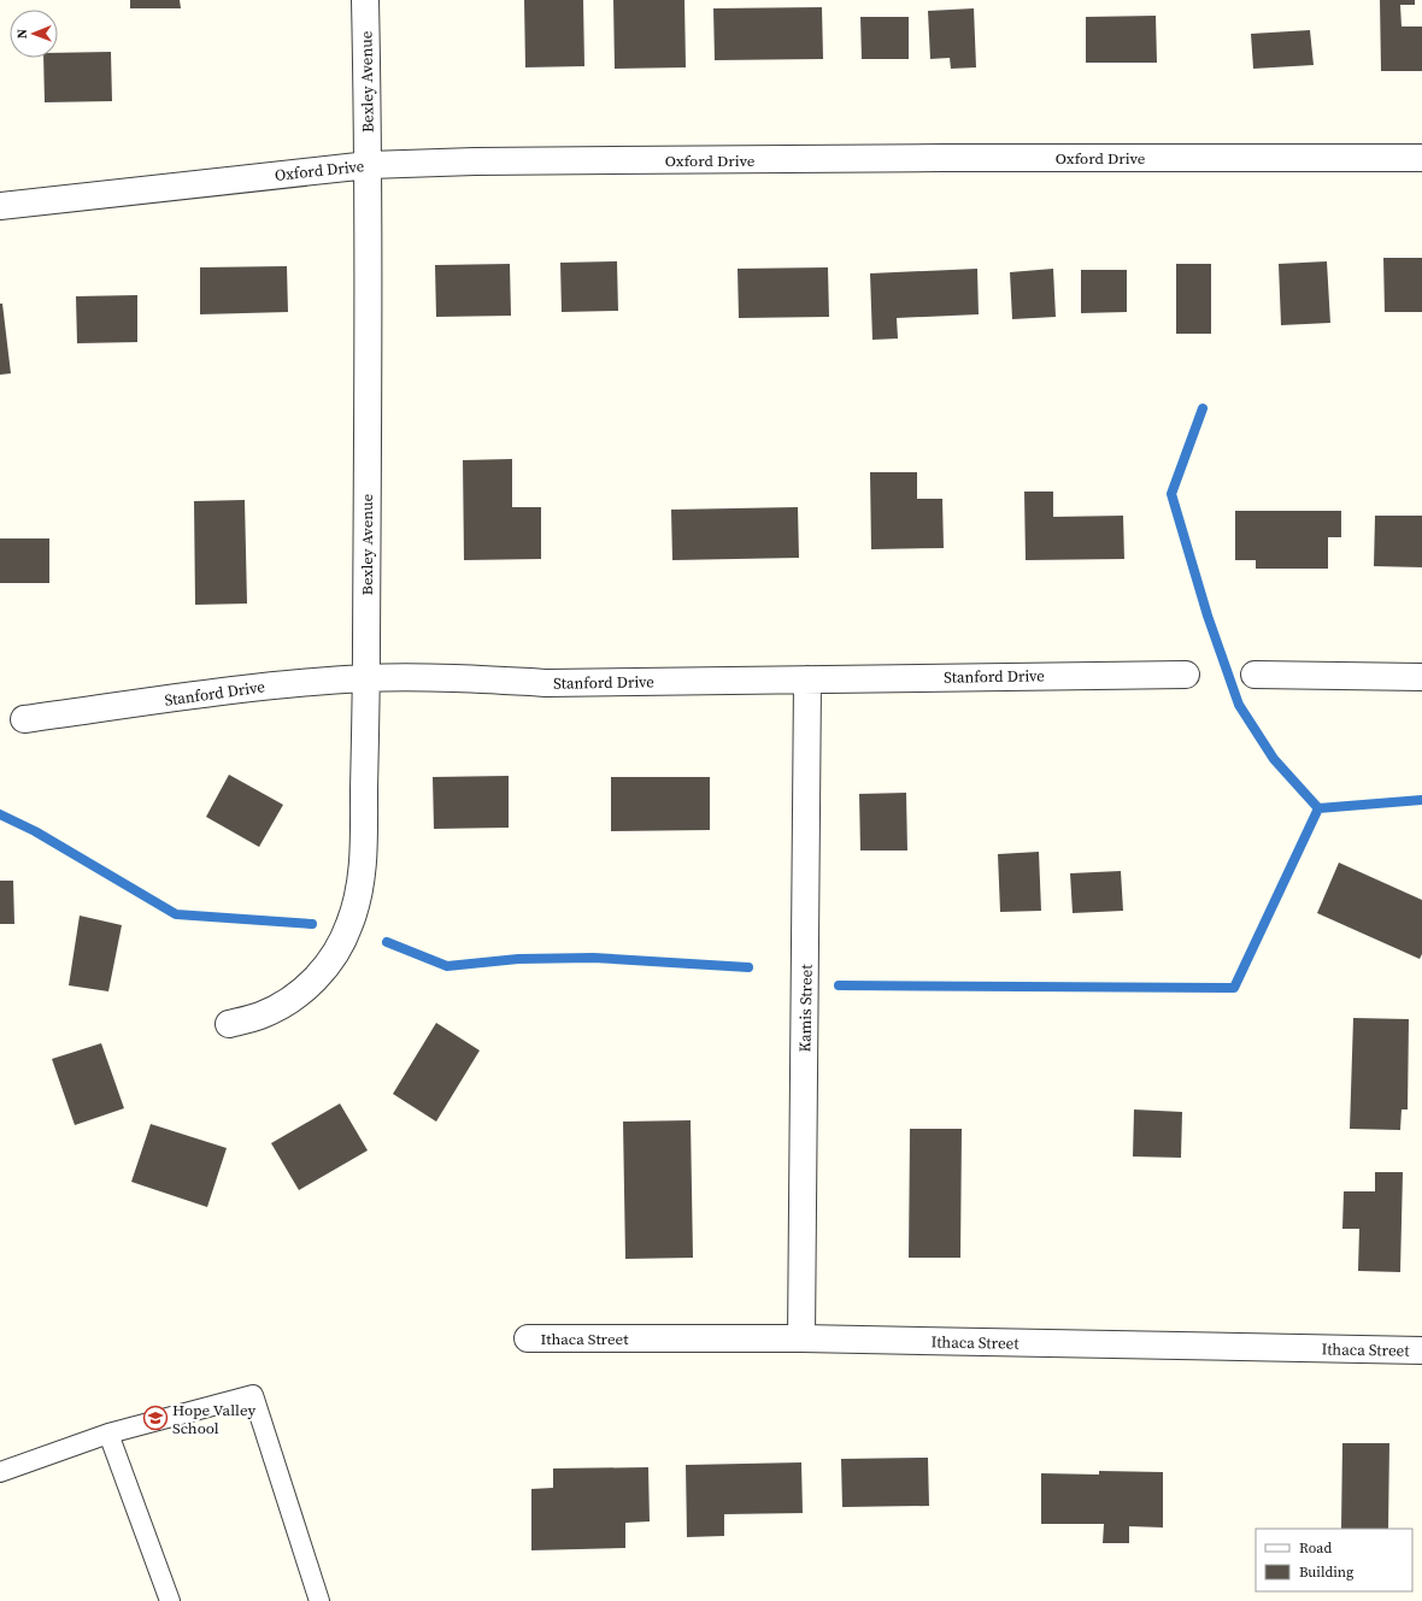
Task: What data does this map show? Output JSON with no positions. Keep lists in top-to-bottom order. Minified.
{"streets":{"street":["Bexley Avenue","Oxford Drive","Stanford Drive","Kamis Street","Ithaca Street"]},"crossings":[["Bexley Avenue","Oxford Drive"],["Bexley Avenue","Stanford Drive"],["Stanford Drive","Kamis Street"],["Kamis Street","Ithaca Street"]],"places":{"school or university":["Hope Valley School"]},"legend":["Road","Building"],"north":"left"}
